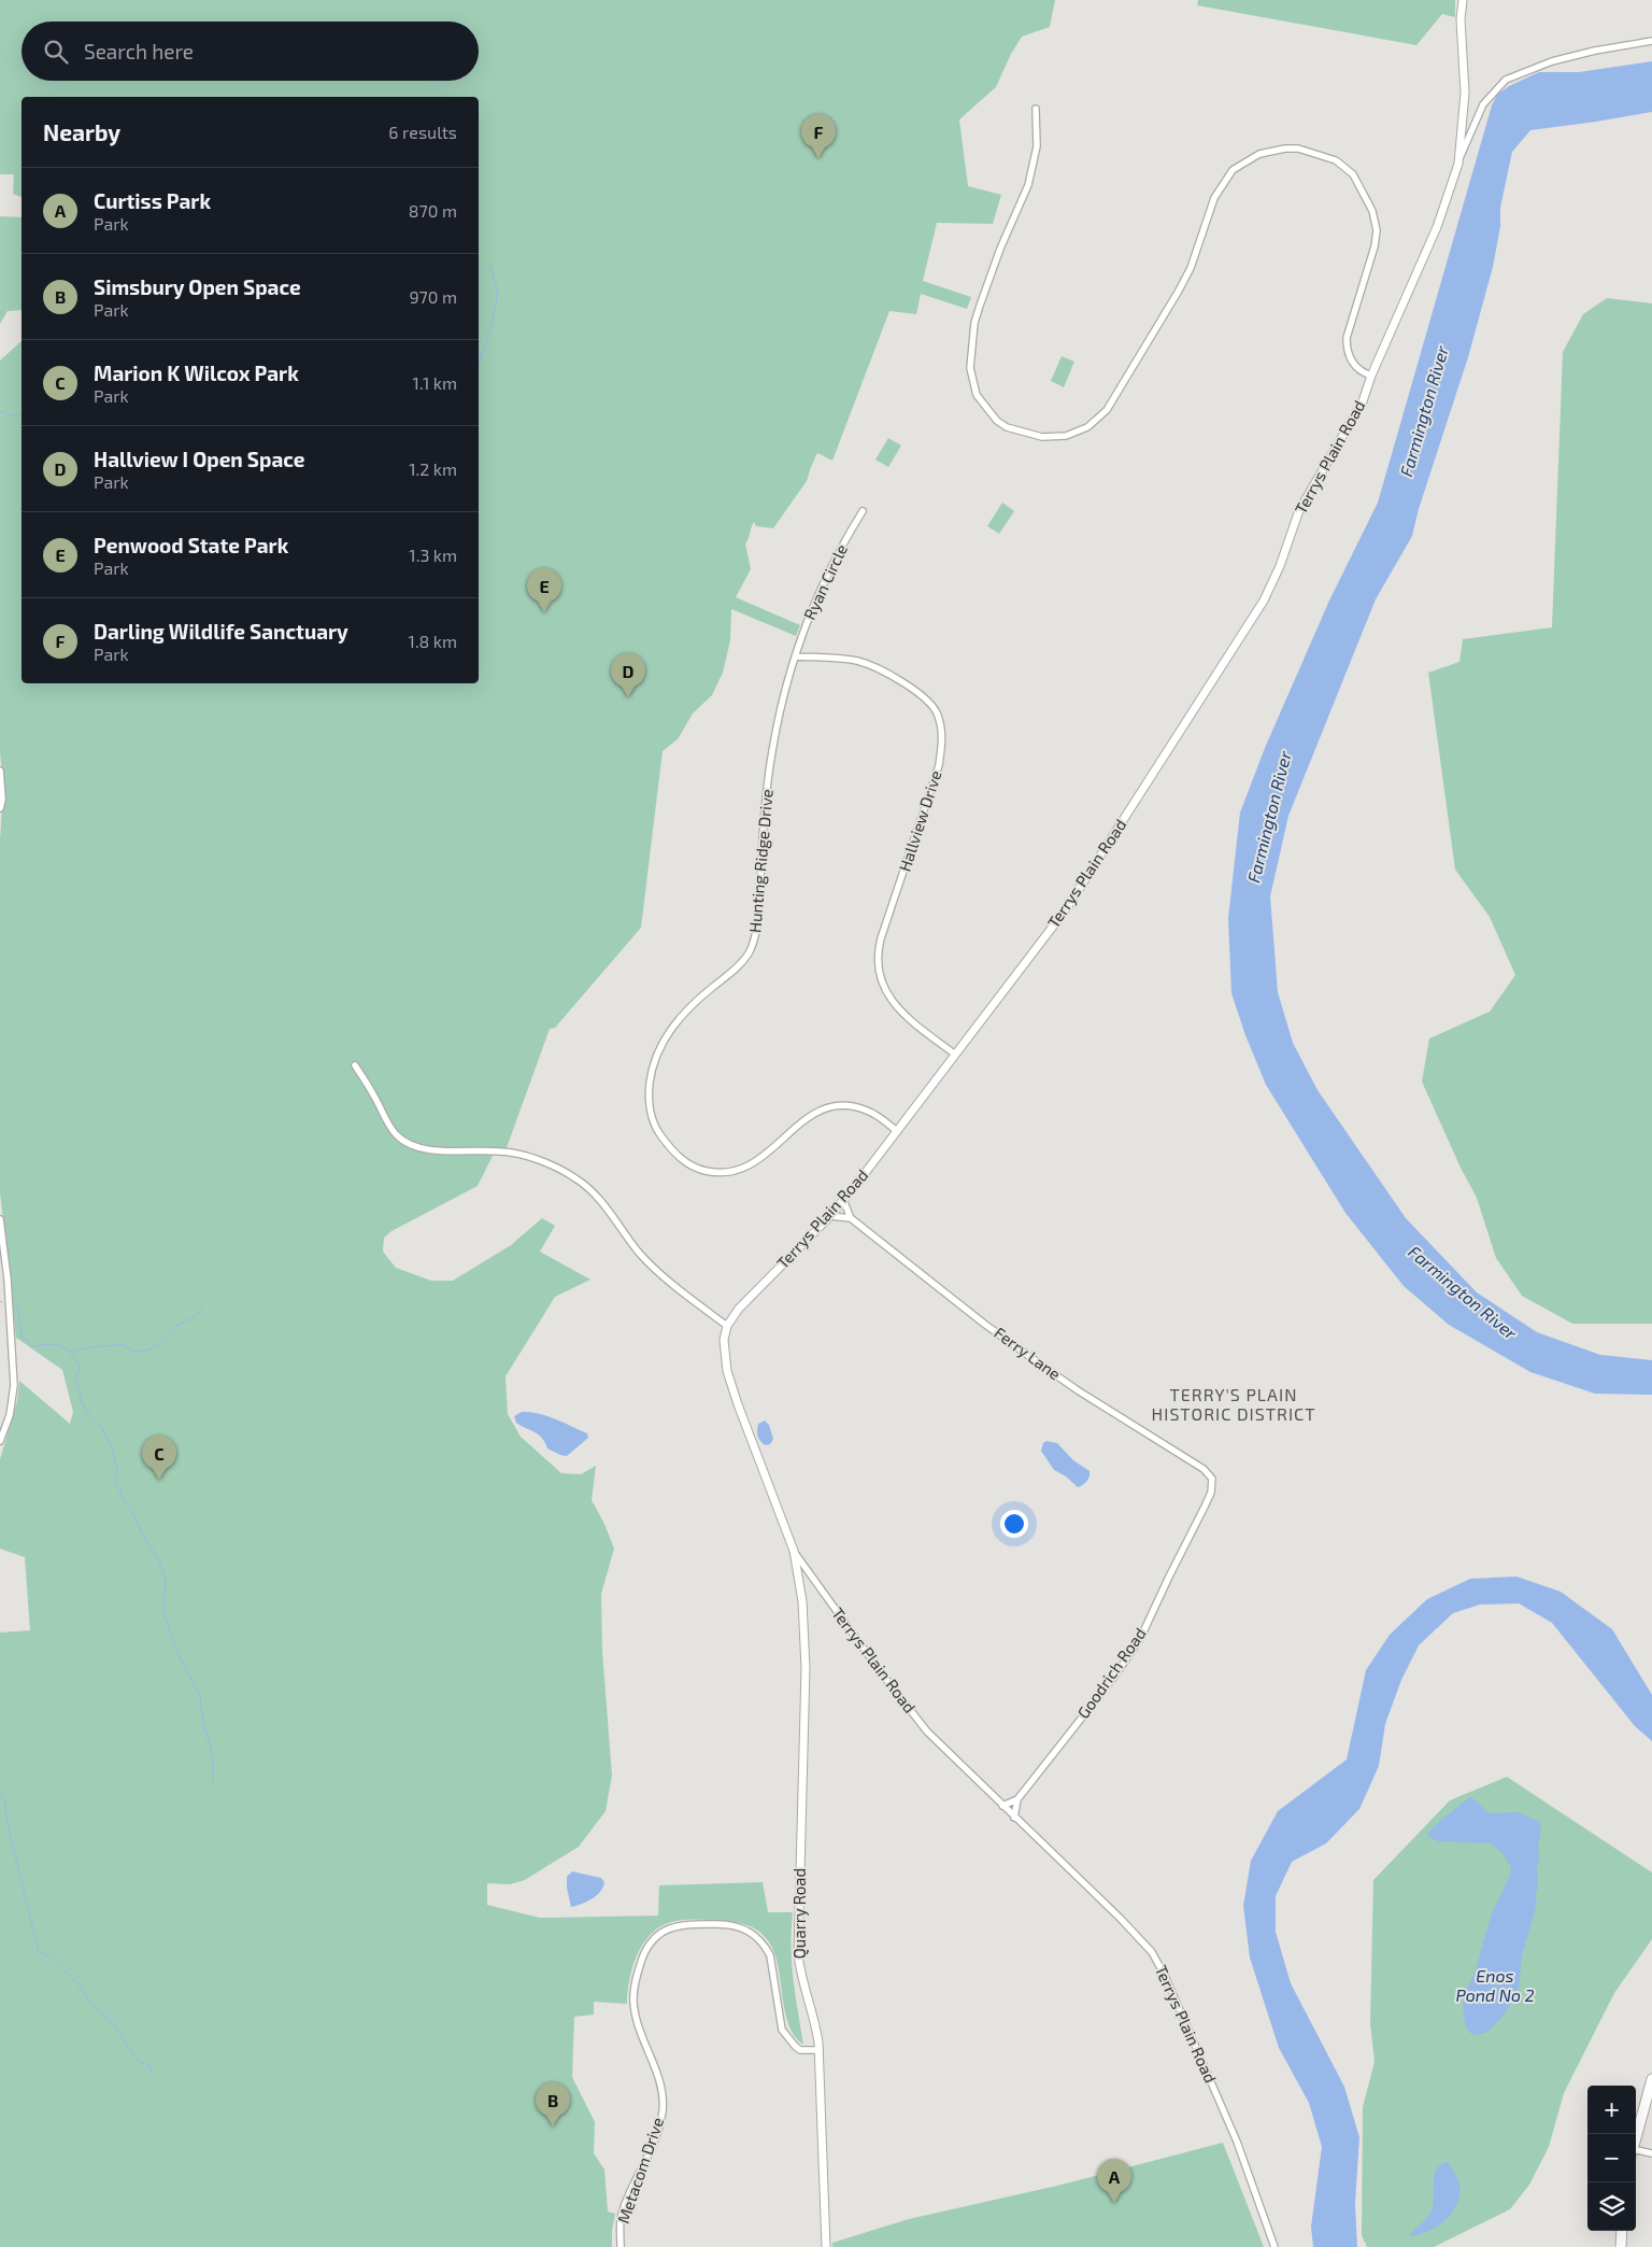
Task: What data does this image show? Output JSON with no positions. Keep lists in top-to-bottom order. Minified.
{"streets":{"street":["Terrys Plain Road","Ryan Circle","Hallview Drive","Hunting Ridge Drive","Ferry Lane","Goodrich Road","Quarry Road","Metacom Drive"]},"crossings":[["Terrys Plain Road","Hallview Drive"],["Terrys Plain Road","Hunting Ridge Drive"],["Terrys Plain Road","Ferry Lane"],["Terrys Plain Road","Goodrich Road"],["Terrys Plain Road","Quarry Road"],["Ryan Circle","Hallview Drive"],["Ryan Circle","Hunting Ridge Drive"],["Hallview Drive","Hunting Ridge Drive"],["Ferry Lane","Goodrich Road"],["Quarry Road","Metacom Drive"]],"districts":["TERRY'S PLAIN HISTORIC DISTRICT"],"water":["Farmington River","Enos Pond No 2"],"page":{"search":"Search here","heading":["Nearby","6 results"],"pins":["F","E","D","C","B","A"],"list":[{"mark":"A","name":"Curtiss Park","note":"Park","value":"870 m"},{"mark":"B","name":"Simsbury Open Space","note":"Park","value":"970 m"},{"mark":"C","name":"Marion K Wilcox Park","note":"Park","value":"1.1 km"},{"mark":"D","name":"Hallview I Open Space","note":"Park","value":"1.2 km"},{"mark":"E","name":"Penwood State Park","note":"Park","value":"1.3 km"},{"mark":"F","name":"Darling Wildlife Sanctuary","note":"Park","value":"1.8 km"}],"map_buttons":["+","−"]}}
